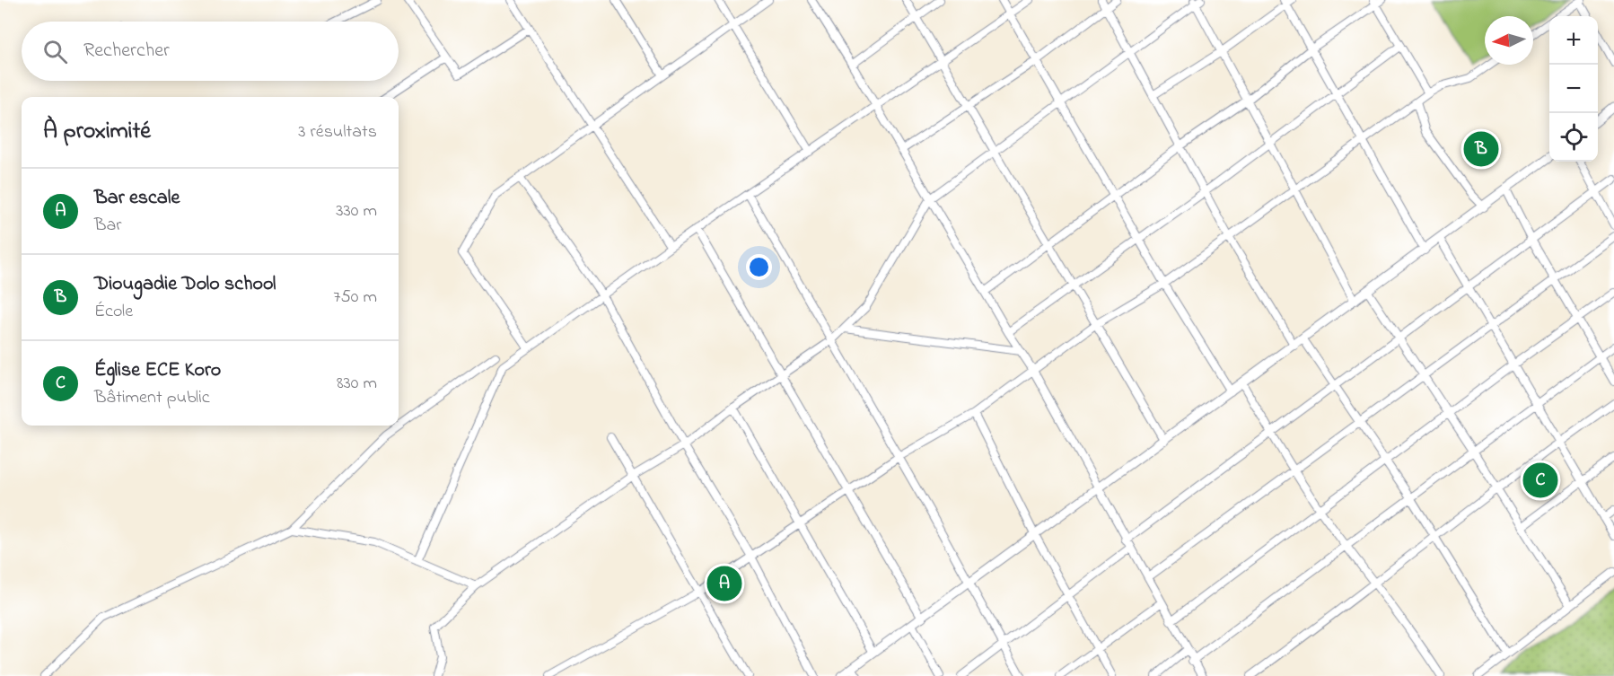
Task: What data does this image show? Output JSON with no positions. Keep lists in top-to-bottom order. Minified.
{"north":"left","page":{"map_buttons":["+","−"],"search":"Rechercher","heading":["À proximité","3 résultats"],"pins":["B","C","A"],"list":[{"mark":"A","name":"Bar escale","note":"Bar","value":"330 m"},{"mark":"B","name":"Diougadie Dolo school","note":"École","value":"750 m"},{"mark":"C","name":"Église ECE Koro","note":"Bâtiment public","value":"830 m"}]}}
